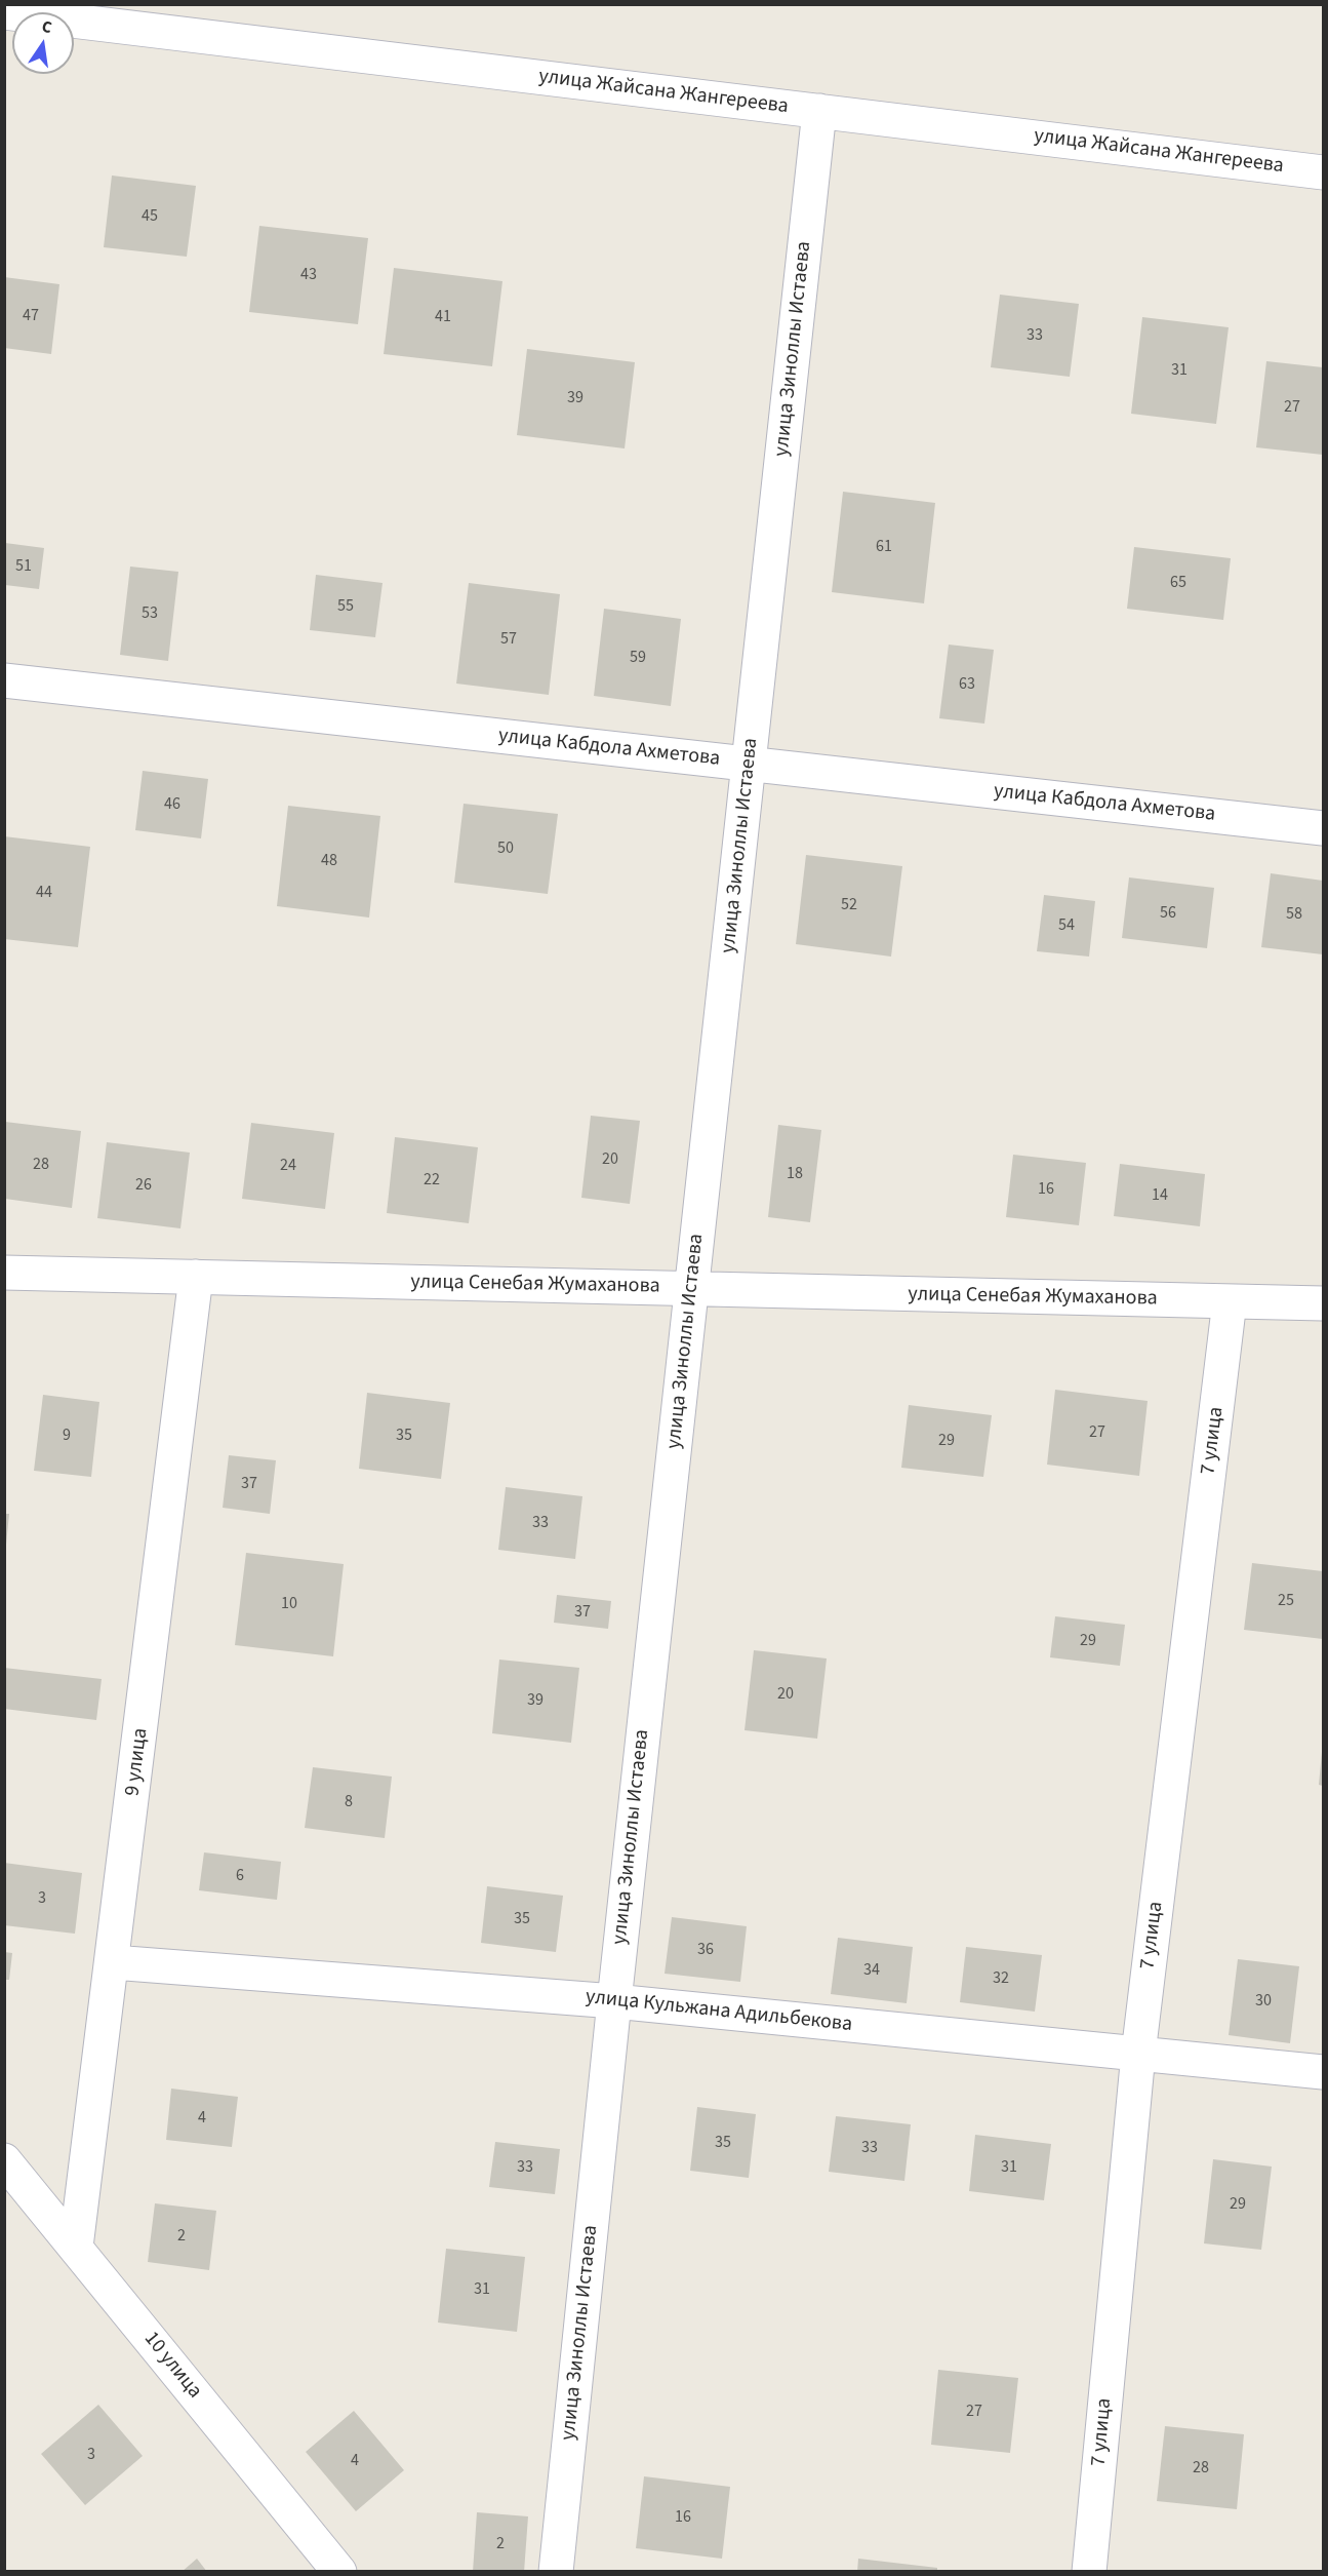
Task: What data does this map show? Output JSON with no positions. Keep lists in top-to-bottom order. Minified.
{"streets":{"street":["улица Жайсана Жангереева","улица Зиноллы Истаева","улица Кабдола Ахметова","улица Сенебая Жумаханова","7 улица","9 улица","улица Кульжана Адильбекова","10 улица"]},"crossings":[["улица Жайсана Жангереева","улица Зиноллы Истаева"],["улица Зиноллы Истаева","улица Кабдола Ахметова"],["улица Зиноллы Истаева","улица Сенебая Жумаханова"],["улица Зиноллы Истаева","улица Кульжана Адильбекова"],["улица Сенебая Жумаханова","7 улица"],["улица Сенебая Жумаханова","9 улица"],["7 улица","улица Кульжана Адильбекова"],["9 улица","улица Кульжана Адильбекова"],["9 улица","10 улица"]],"house_numbers":["45","43","47","41","33","31","39","27","61","51","65","55","53","57","59","63","46","50","48","44","52","56","58","54","20","28","24","18","22","26","16","14","27","9","35","29","37","33","25","10","37","29","20","39","8","6","3","35","36","34","32","30","4","35","33","33","31","29","2","31","27","3","4","28","16","2"],"north":"top"}
